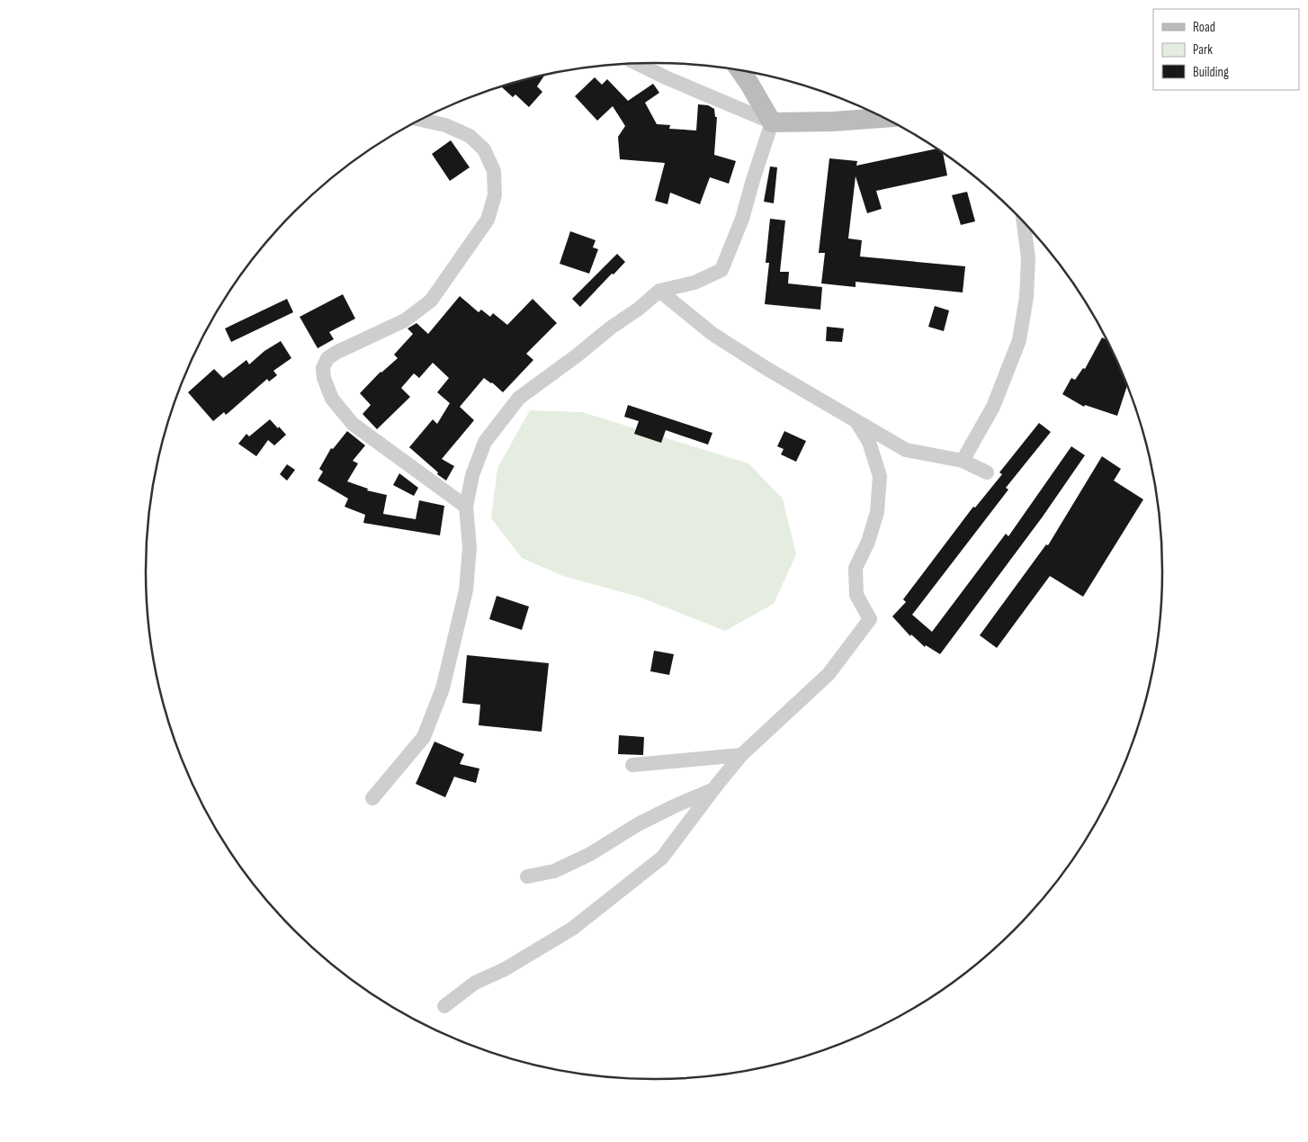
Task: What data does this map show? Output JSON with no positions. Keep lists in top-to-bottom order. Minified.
{"legend":["Road","Park","Building"]}
